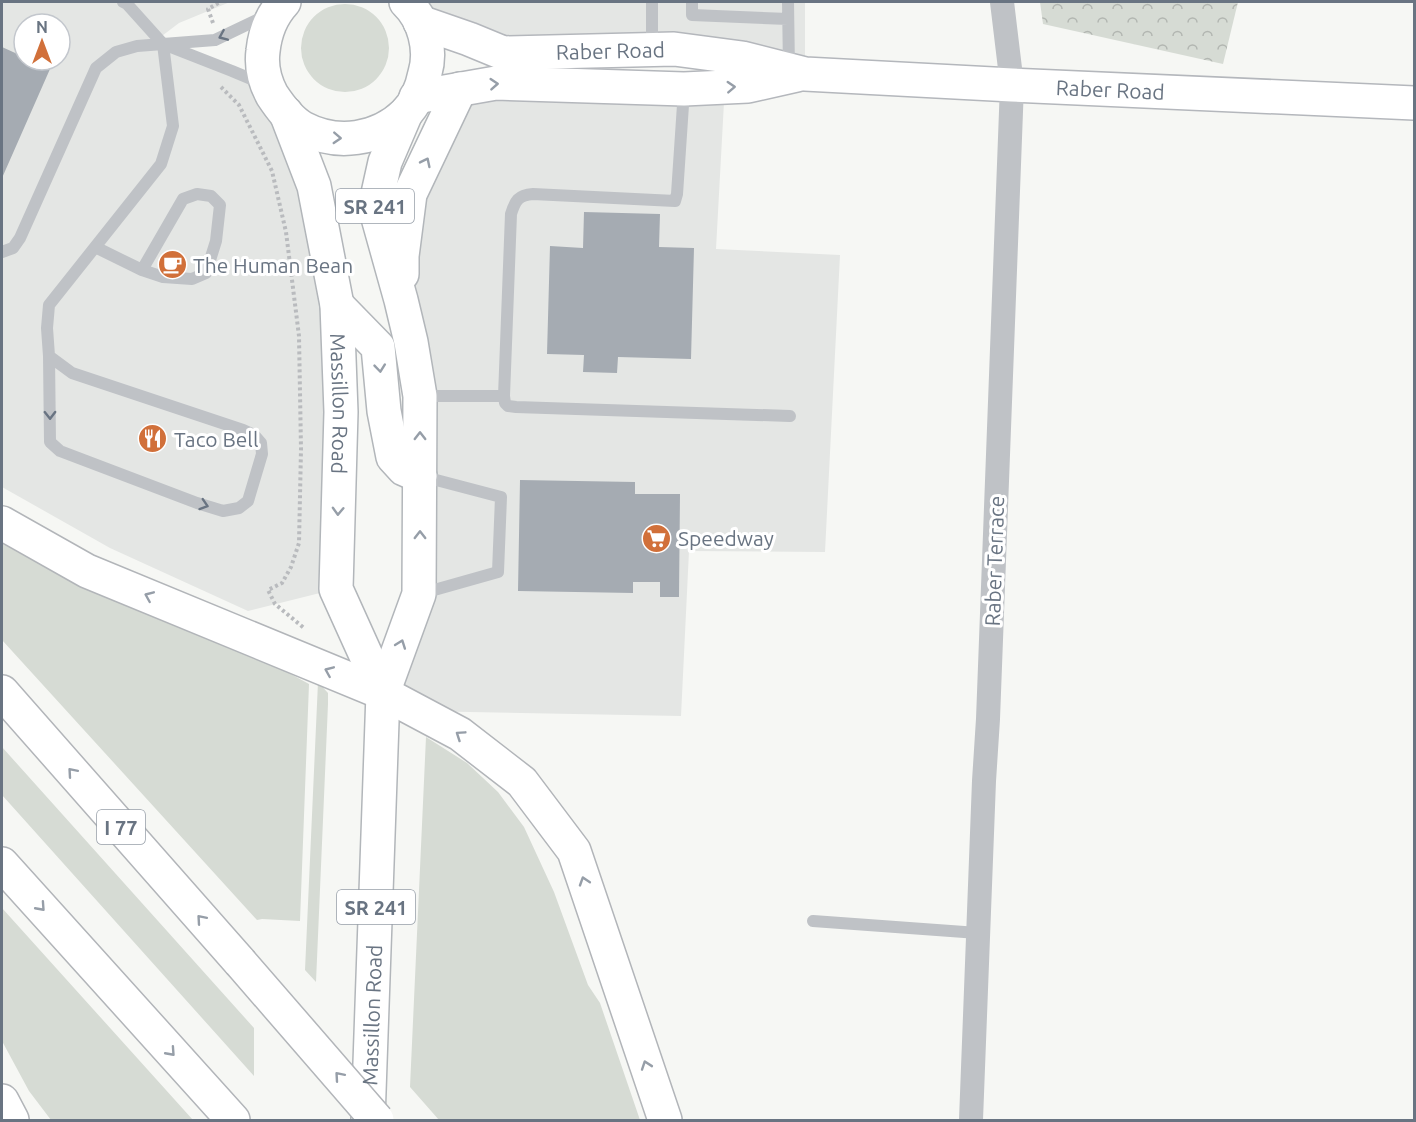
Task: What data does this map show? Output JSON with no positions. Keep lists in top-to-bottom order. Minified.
{"streets":{"main road":["Raber Road","SR 241","Massillon Road","I 77"],"street":["Raber Terrace"]},"crossings":[["Raber Road","Massillon Road"],["Raber Road","Raber Terrace"]],"places":{"cafe":["The Human Bean"],"restaurant":["Taco Bell"],"supermarket":["Speedway"]},"north":"top"}
